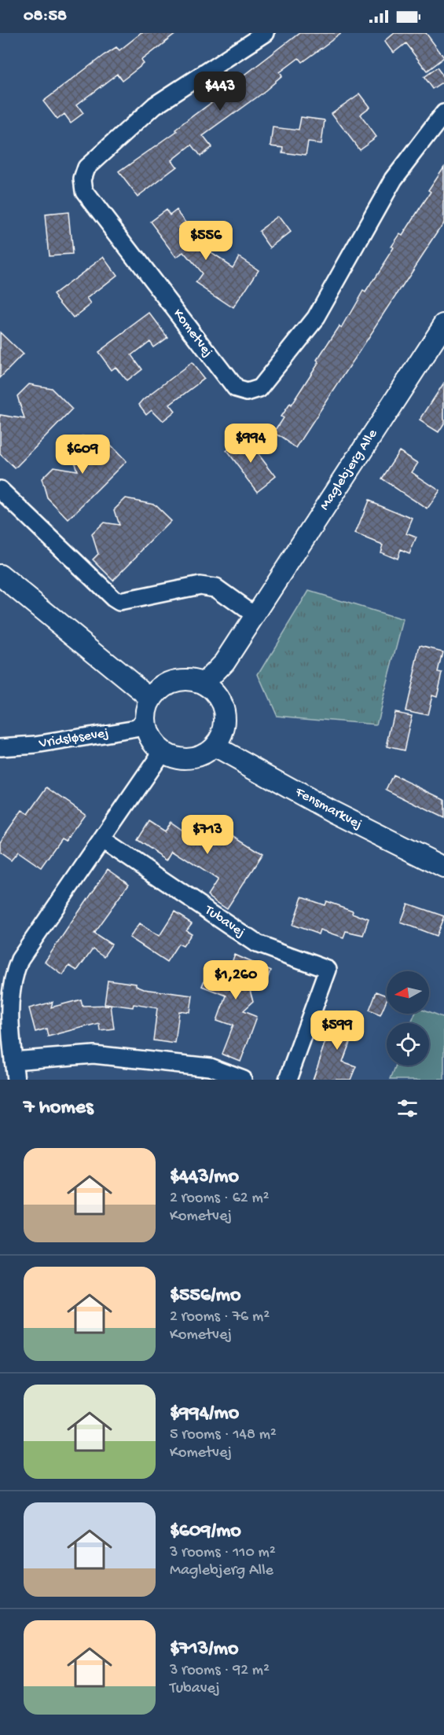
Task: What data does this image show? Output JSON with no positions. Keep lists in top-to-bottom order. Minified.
{"streets":{"street":["Kometvej","Maglebjerg Alle","Vridsløsevej","Fensmarkvej","Tubavej"]},"crossings":[["Maglebjerg Alle","Vridsløsevej"],["Maglebjerg Alle","Fensmarkvej"],["Vridsløsevej","Fensmarkvej"]],"north":"left","page":{"status":"08:58","price":["$443","$556","$994","$609","$713","$1,260","$599"],"heading":"7 homes","list":[{"name":"$443/mo","note":"2 rooms · 62 m² · Kometvej"},{"name":"$556/mo","note":"2 rooms · 76 m² · Kometvej"},{"name":"$994/mo","note":"5 rooms · 148 m² · Kometvej"},{"name":"$609/mo","note":"3 rooms · 110 m² · Maglebjerg Alle"},{"name":"$713/mo","note":"3 rooms · 92 m² · Tubavej"}]}}
